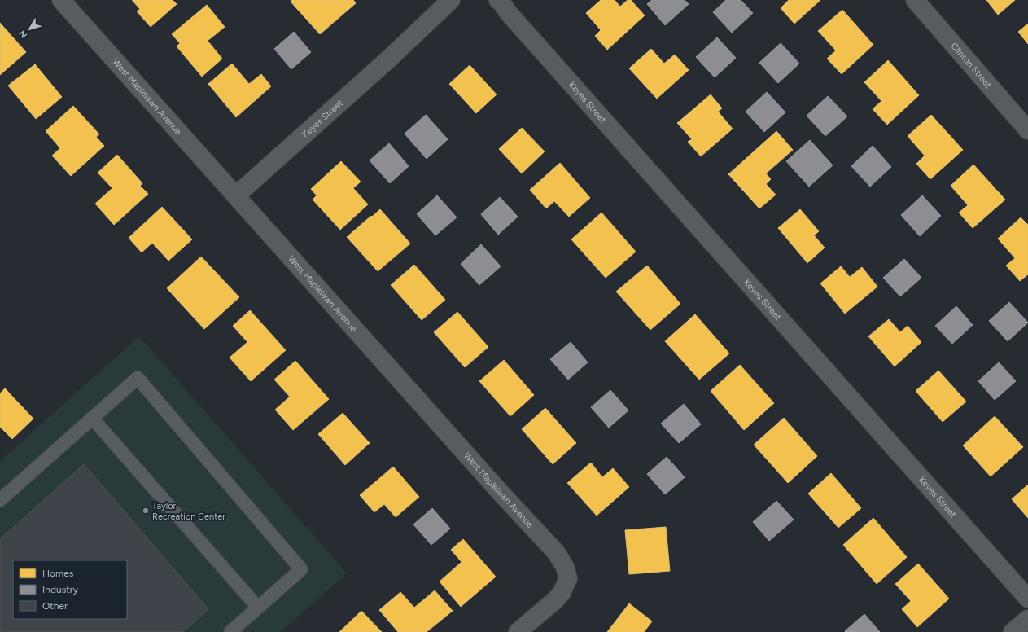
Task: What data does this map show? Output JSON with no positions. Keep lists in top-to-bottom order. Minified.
{"streets":{"street":["Clinton Street","West Maplelawn Avenue","Keyes Street"]},"crossings":[["West Maplelawn Avenue","Keyes Street"]],"places":["Taylor Recreation Center"],"legend":["Homes","Industry","Other"],"north":"bottom left"}
